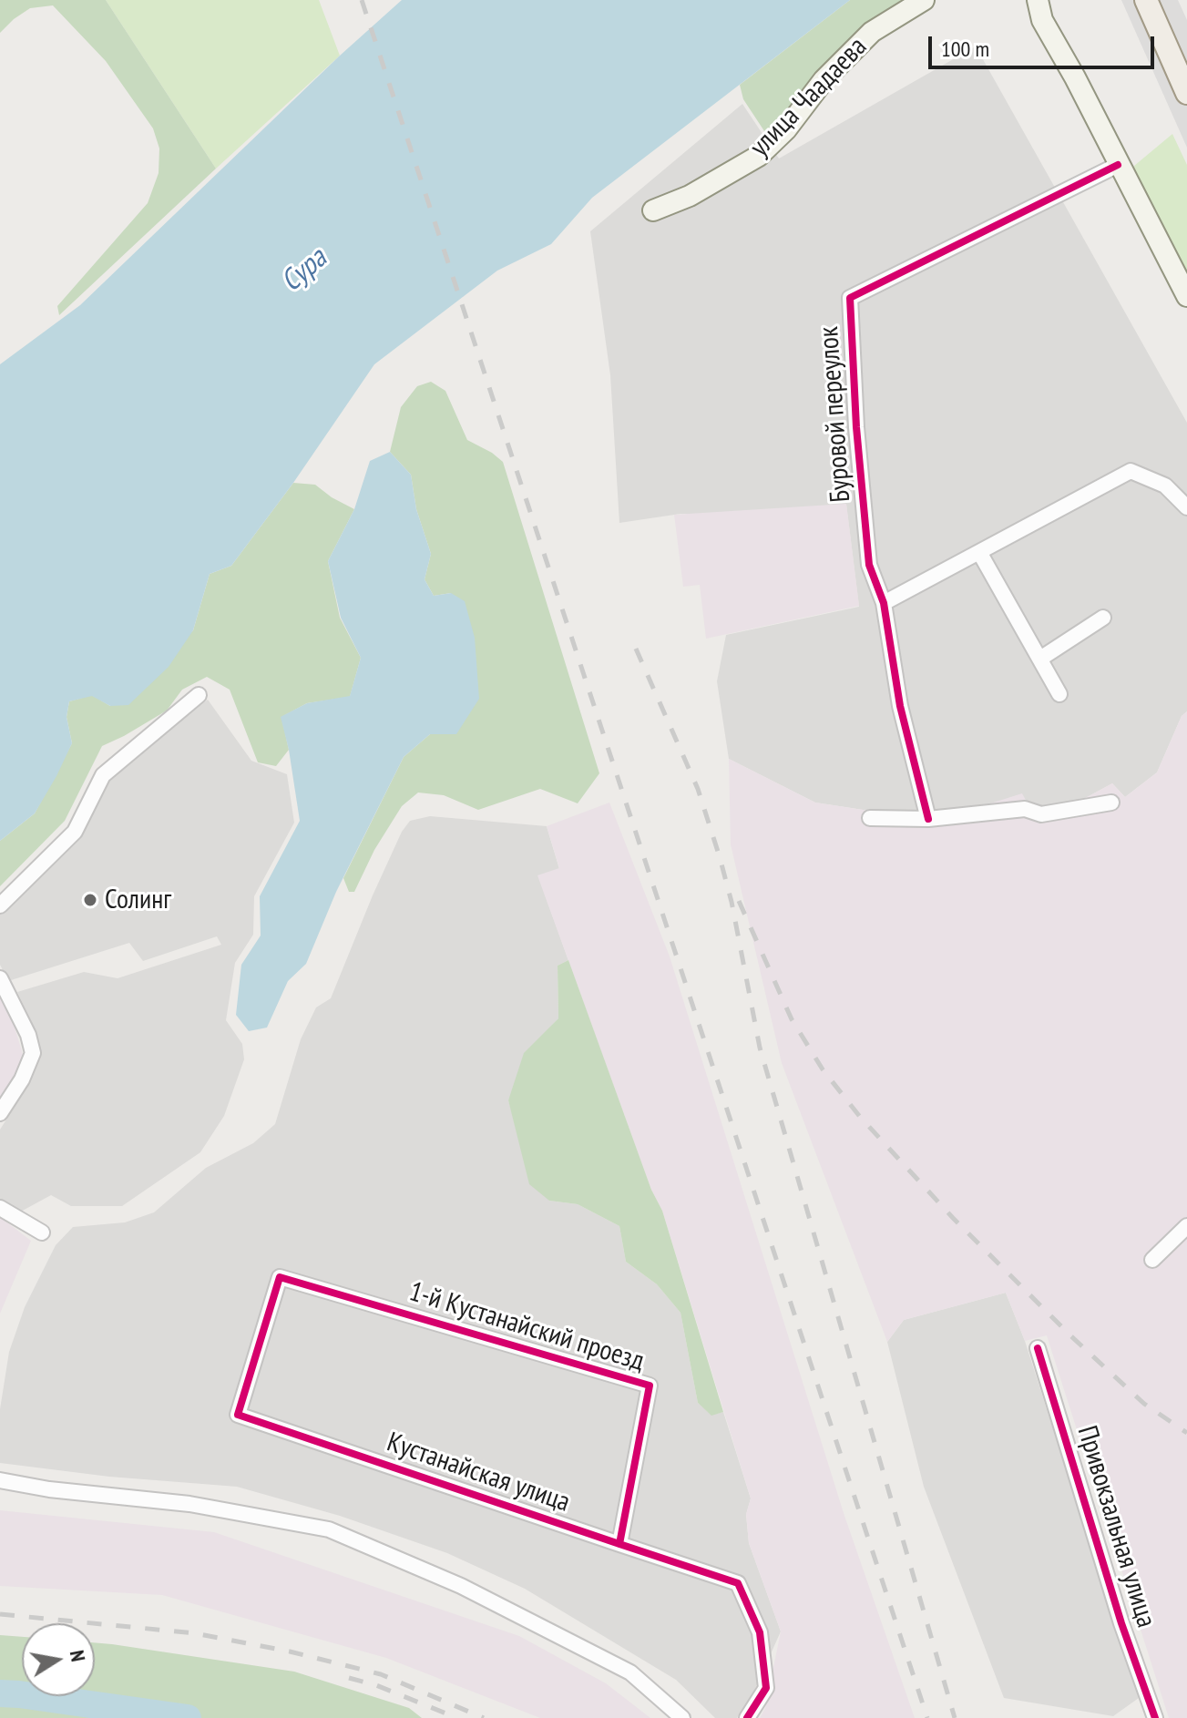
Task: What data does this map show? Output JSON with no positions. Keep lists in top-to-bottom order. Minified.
{"streets":{"street":["улица Чаадаева","Буровой переулок","1-й Кустанайский проезд","Кустанайская улица","Привокзальная улица"]},"crossings":[["1-й Кустанайский проезд","Кустанайская улица"]],"water":["Сура"],"places":["Солинг"],"scale_bar":"100 m","north":"right"}
